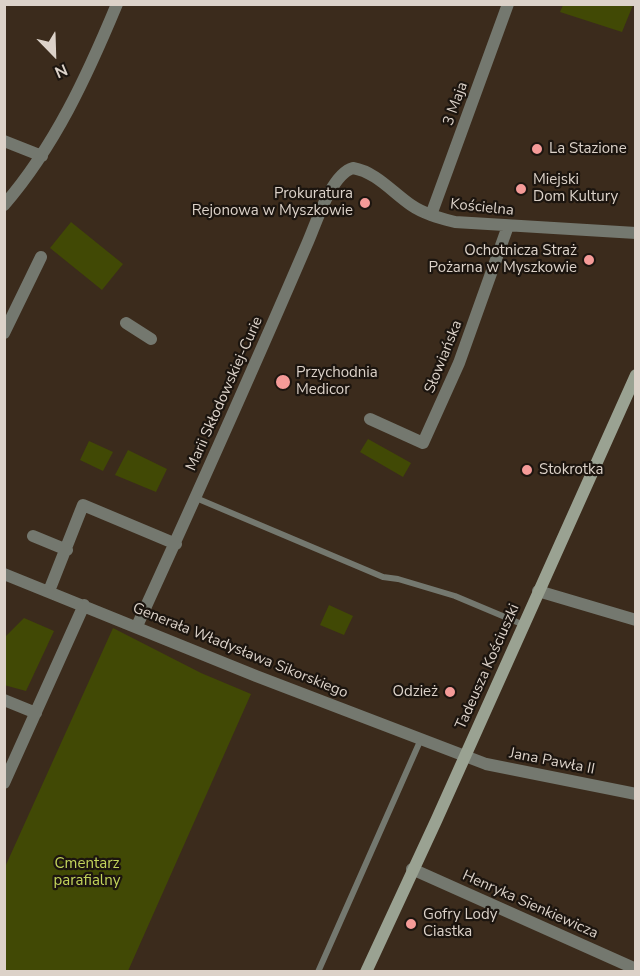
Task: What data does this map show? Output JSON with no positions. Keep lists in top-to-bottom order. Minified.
{"streets":{"main road":["Tadeusza Kościuszki"],"street":["3 Maja","Kościelna","Słowiańska","Marii Skłodowskiej-Curie","Generała Władysława Sikorskiego","Jana Pawła II","Henryka Sienkiewicza"]},"crossings":[["3 Maja","Kościelna"],["Kościelna","Słowiańska"],["Kościelna","Marii Skłodowskiej-Curie"],["Marii Skłodowskiej-Curie","Generała Władysława Sikorskiego"],["Generała Władysława Sikorskiego","Tadeusza Kościuszki"],["Generała Władysława Sikorskiego","Jana Pawła II"],["Tadeusza Kościuszki","Jana Pawła II"],["Tadeusza Kościuszki","Henryka Sienkiewicza"]],"parks":["Cmentarz parafialny"],"places":["La Stazione","Miejski Dom Kultury","Prokuratura Rejonowa w Myszkowie","Ochotnicza Straż Pożarna w Myszkowie","Przychodnia Medicor","Stokrotka","Odzież","Gofry Lody Ciastka"],"north":"bottom right"}
